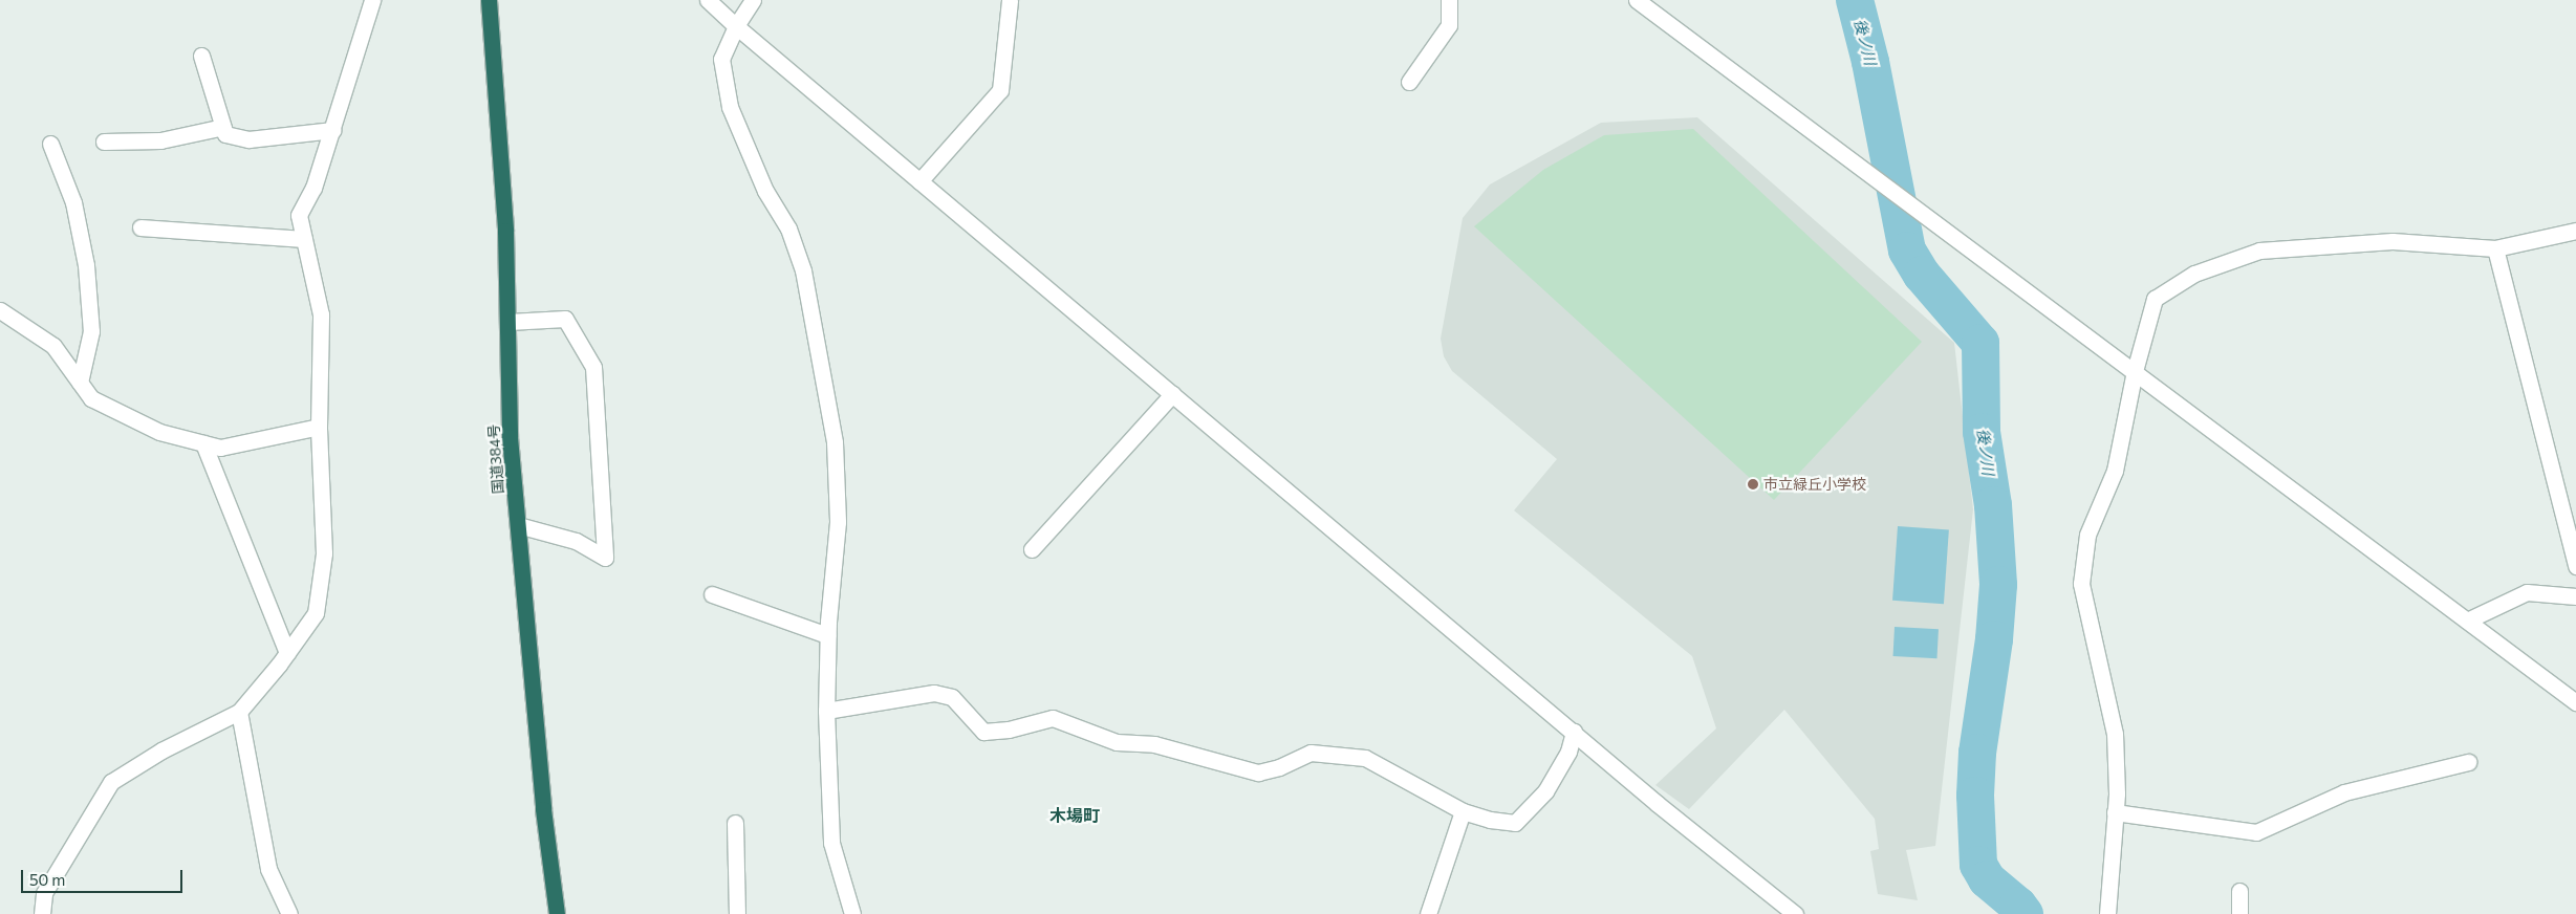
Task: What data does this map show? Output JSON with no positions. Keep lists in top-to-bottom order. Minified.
{"streets":{"highway":["国道384号"]},"districts":["木場町"],"water":["後ノ川"],"places":["市立緑丘小学校"],"scale_bar":"50 m"}
